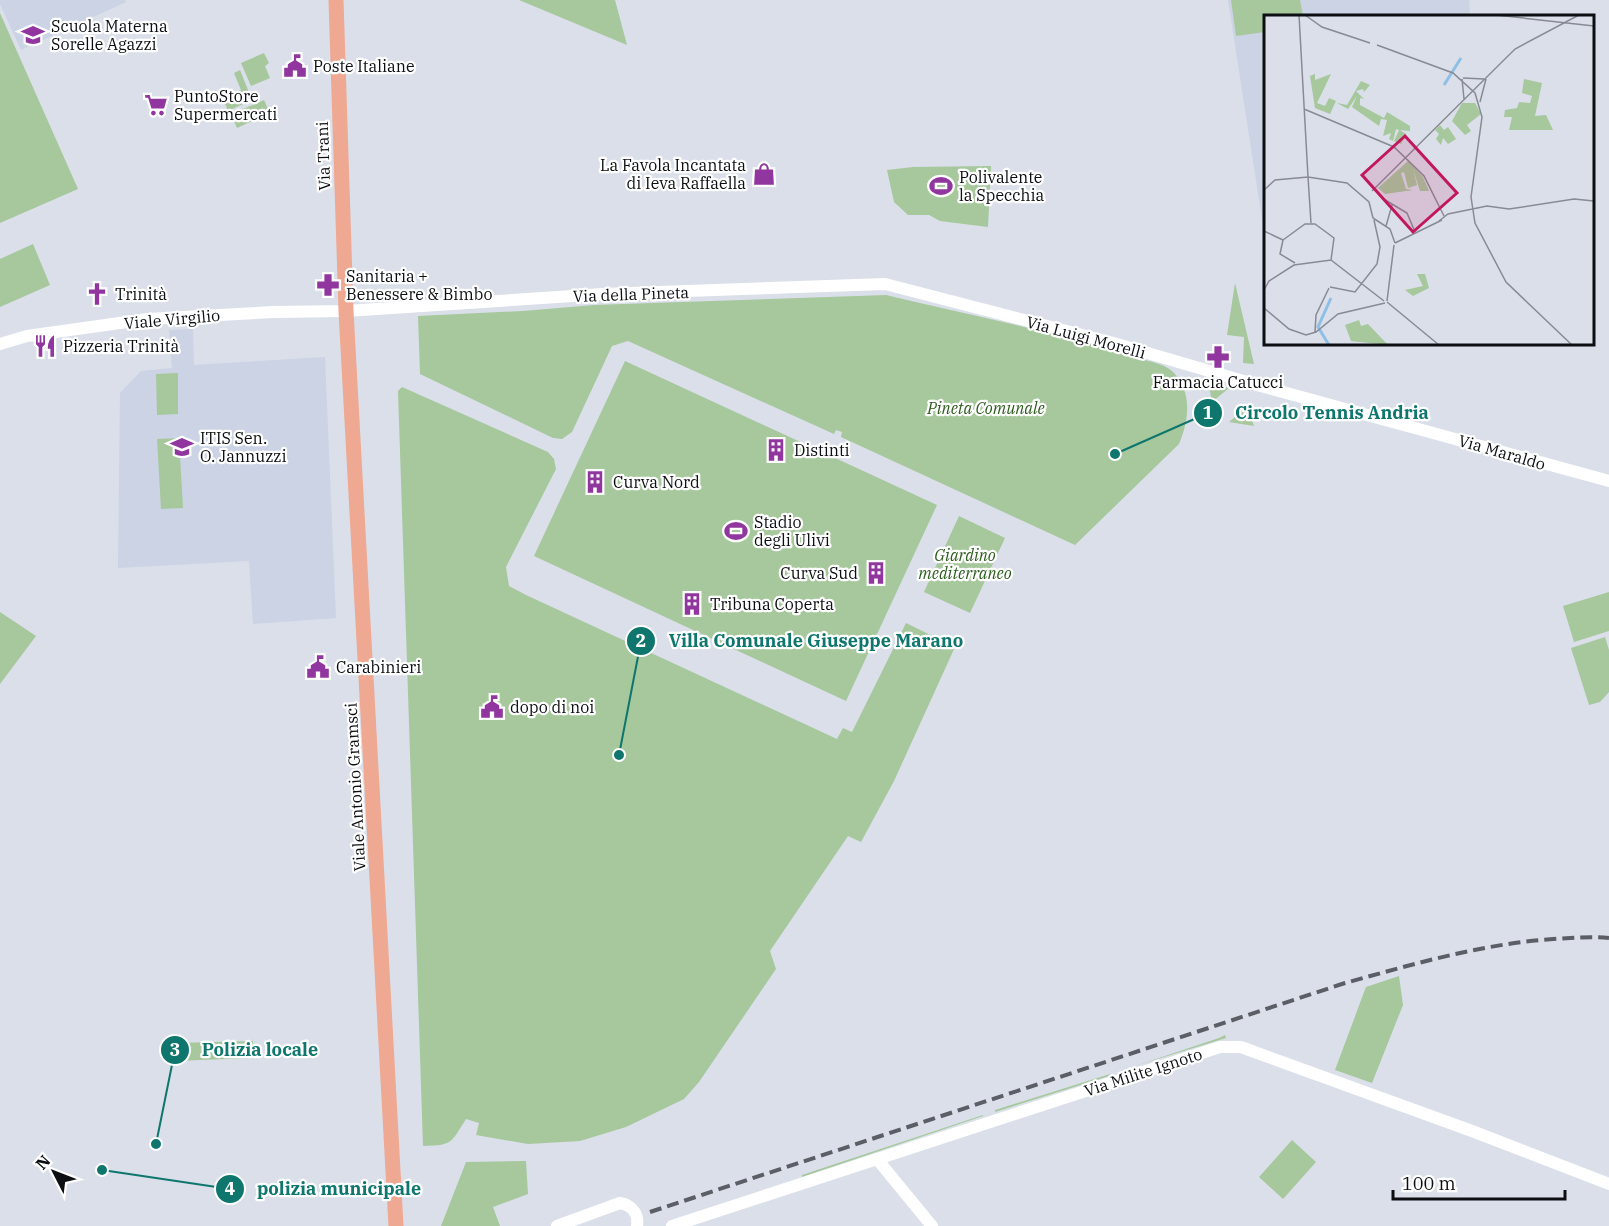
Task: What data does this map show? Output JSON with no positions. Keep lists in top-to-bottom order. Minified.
{"streets":{"main road":["Via Trani","Viale Antonio Gramsci"],"street":["Via della Pineta","Viale Virgilio","Via Luigi Morelli","Via Maraldo","Via Milite Ignoto"]},"crossings":[["Via Trani","Via della Pineta"],["Via Trani","Viale Virgilio"],["Via Trani","Viale Antonio Gramsci"],["Via della Pineta","Viale Virgilio"],["Via della Pineta","Via Luigi Morelli"],["Via della Pineta","Viale Antonio Gramsci"],["Viale Virgilio","Viale Antonio Gramsci"],["Via Luigi Morelli","Via Maraldo"]],"parks":["Pineta Comunale","Giardino mediterraneo"],"places":{"school or university":["Scuola Materna Sorelle Agazzi","ITIS Sen. O. Jannuzzi"],"public building":["Poste Italiane","Carabinieri","dopo di noi"],"supermarket":["PuntoStore Supermercati"],"shop":["La Favola Incantata di Ieva Raffaella"],"sports":["Polivalente la Specchia","Stadio degli Ulivi"],"pharmacy":["Sanitaria + Benessere & Bimbo","Farmacia Catucci"],"church":["Trinità"],"restaurant":["Pizzeria Trinità"],"building":["Distinti","Curva Nord","Curva Sud","Tribuna Coperta"],"other":["Circolo Tennis Andria","Villa Comunale Giuseppe Marano","Polizia locale","polizia municipale"]},"scale_bar":"100 m","north":"top left"}
